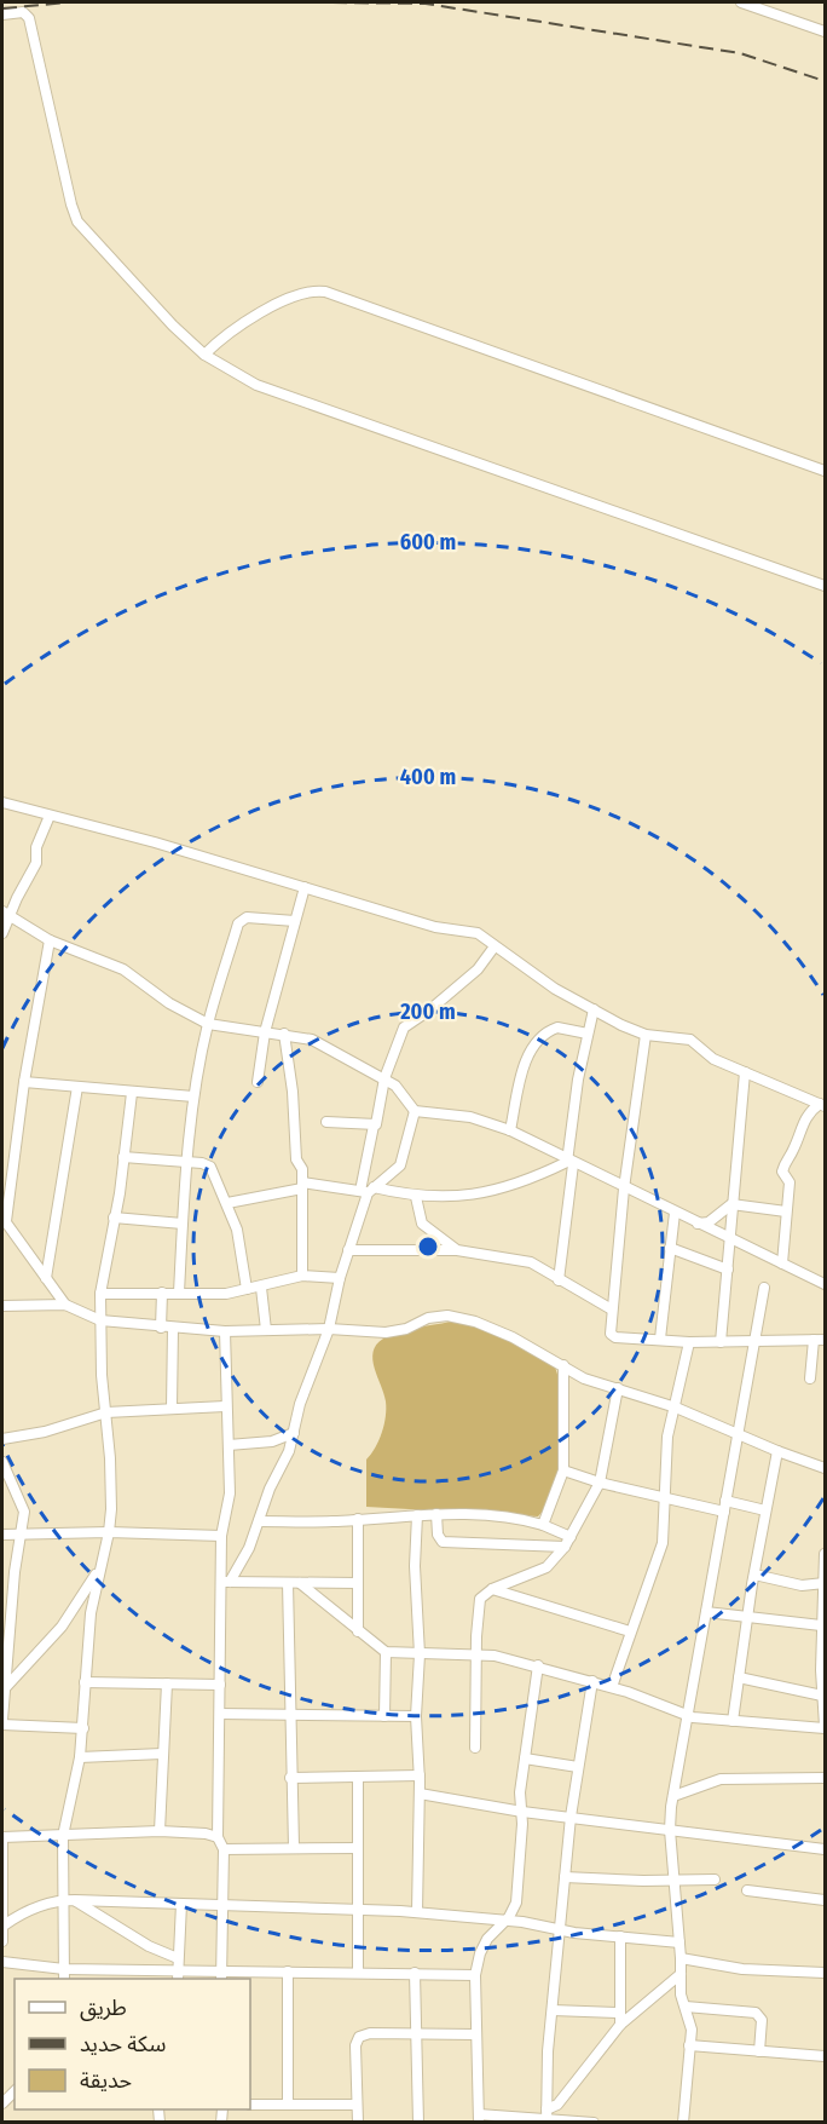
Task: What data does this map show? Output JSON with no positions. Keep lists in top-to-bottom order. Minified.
{"legend":["طريق","سكة حديد","حديقة"],"rings":["600 m","400 m","200 m"]}
